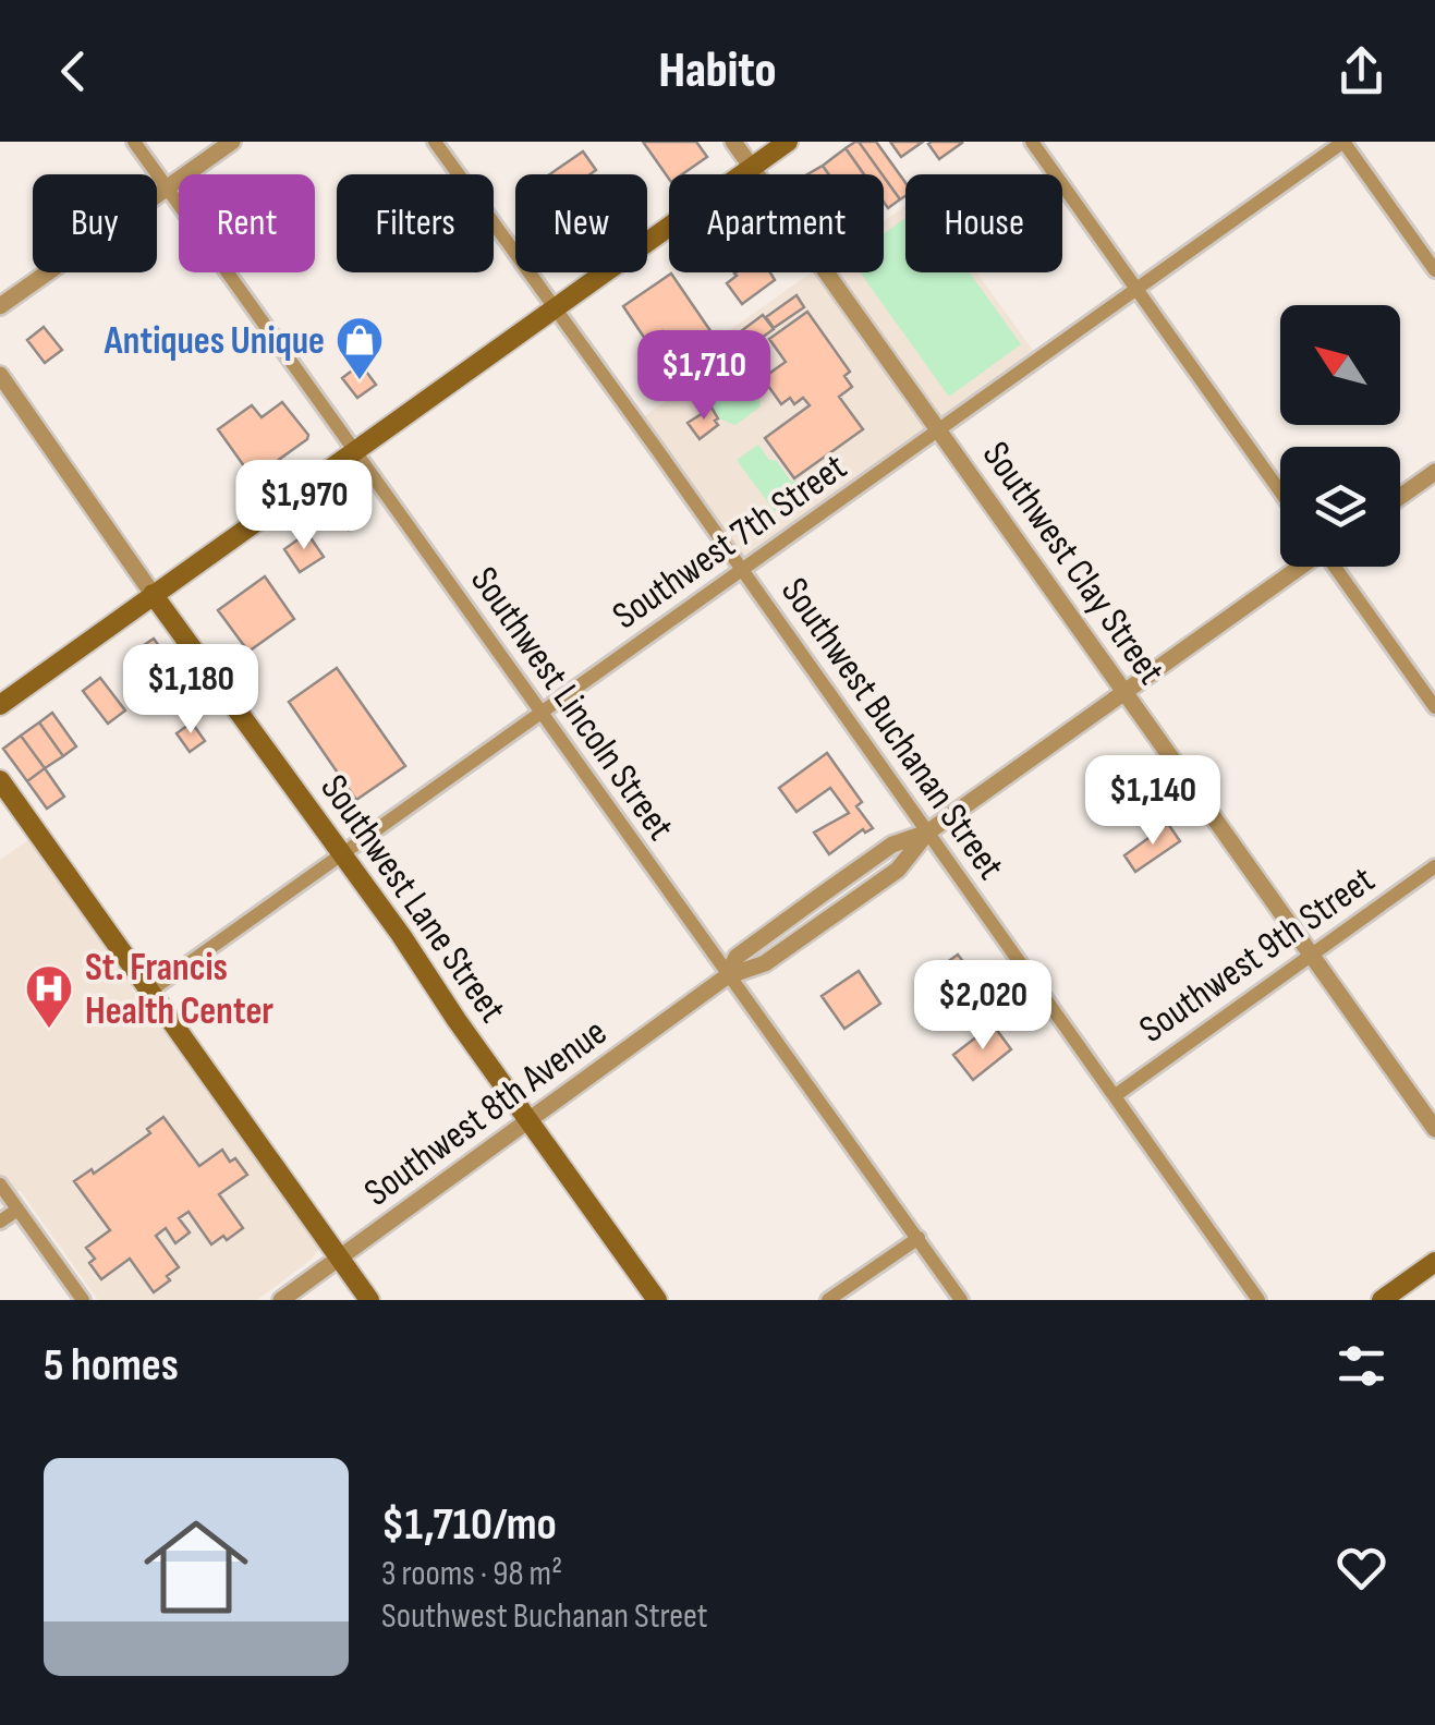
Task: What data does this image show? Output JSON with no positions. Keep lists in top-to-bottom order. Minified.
{"streets":{"main road":["Southwest Lane Street"],"street":["Southwest 7th Street","Southwest Clay Street","Southwest Lincoln Street","Southwest Buchanan Street","Southwest 9th Street","Southwest 8th Avenue"]},"crossings":[["Southwest 7th Street","Southwest Clay Street"],["Southwest 7th Street","Southwest Lincoln Street"],["Southwest 7th Street","Southwest Buchanan Street"],["Southwest 7th Street","Southwest Lane Street"],["Southwest Clay Street","Southwest 9th Street"],["Southwest Clay Street","Southwest 8th Avenue"],["Southwest Lincoln Street","Southwest 8th Avenue"],["Southwest Buchanan Street","Southwest 9th Street"],["Southwest Buchanan Street","Southwest 8th Avenue"],["Southwest Lane Street","Southwest 8th Avenue"]],"places":{"shop":["Antiques Unique"],"hospital":["St. Francis Health Center"]},"north":"top left","page":{"header":"Habito","chip":["Buy","Rent","Filters","New","Apartment","House"],"price":["$1,710","$1,970","$1,180","$1,140","$2,020"],"heading":"5 homes","list":[{"name":"$1,710/mo","note":"3 rooms · 98 m² · Southwest Buchanan Street"}]}}
